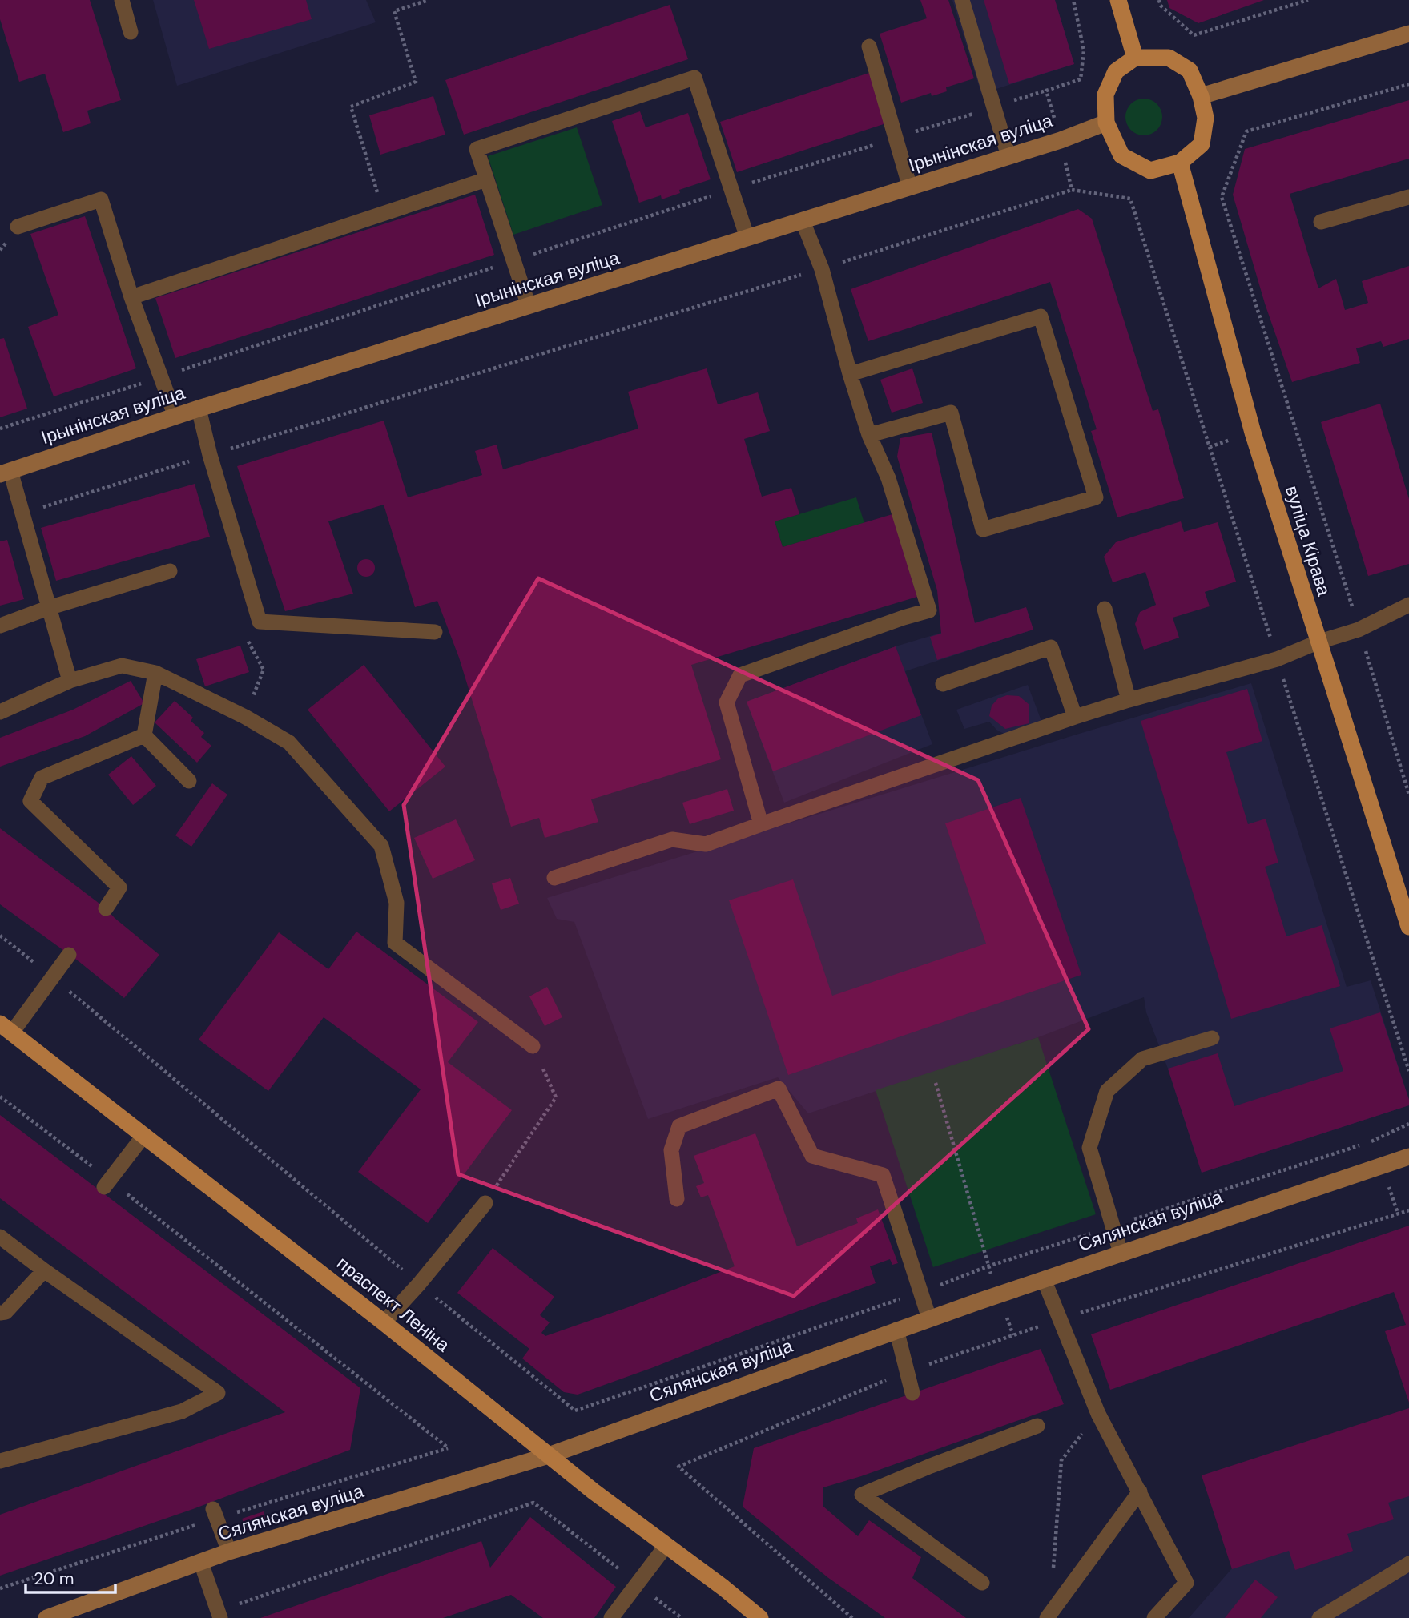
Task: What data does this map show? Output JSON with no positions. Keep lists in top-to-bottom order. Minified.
{"streets":{"main road":["вуліца Кірава","праспект Леніна"],"street":["Ірынінская вуліца","Сялянская вуліца"]},"crossings":[["Ірынінская вуліца","вуліца Кірава"],["Сялянская вуліца","праспект Леніна"]],"scale_bar":"20 m"}
